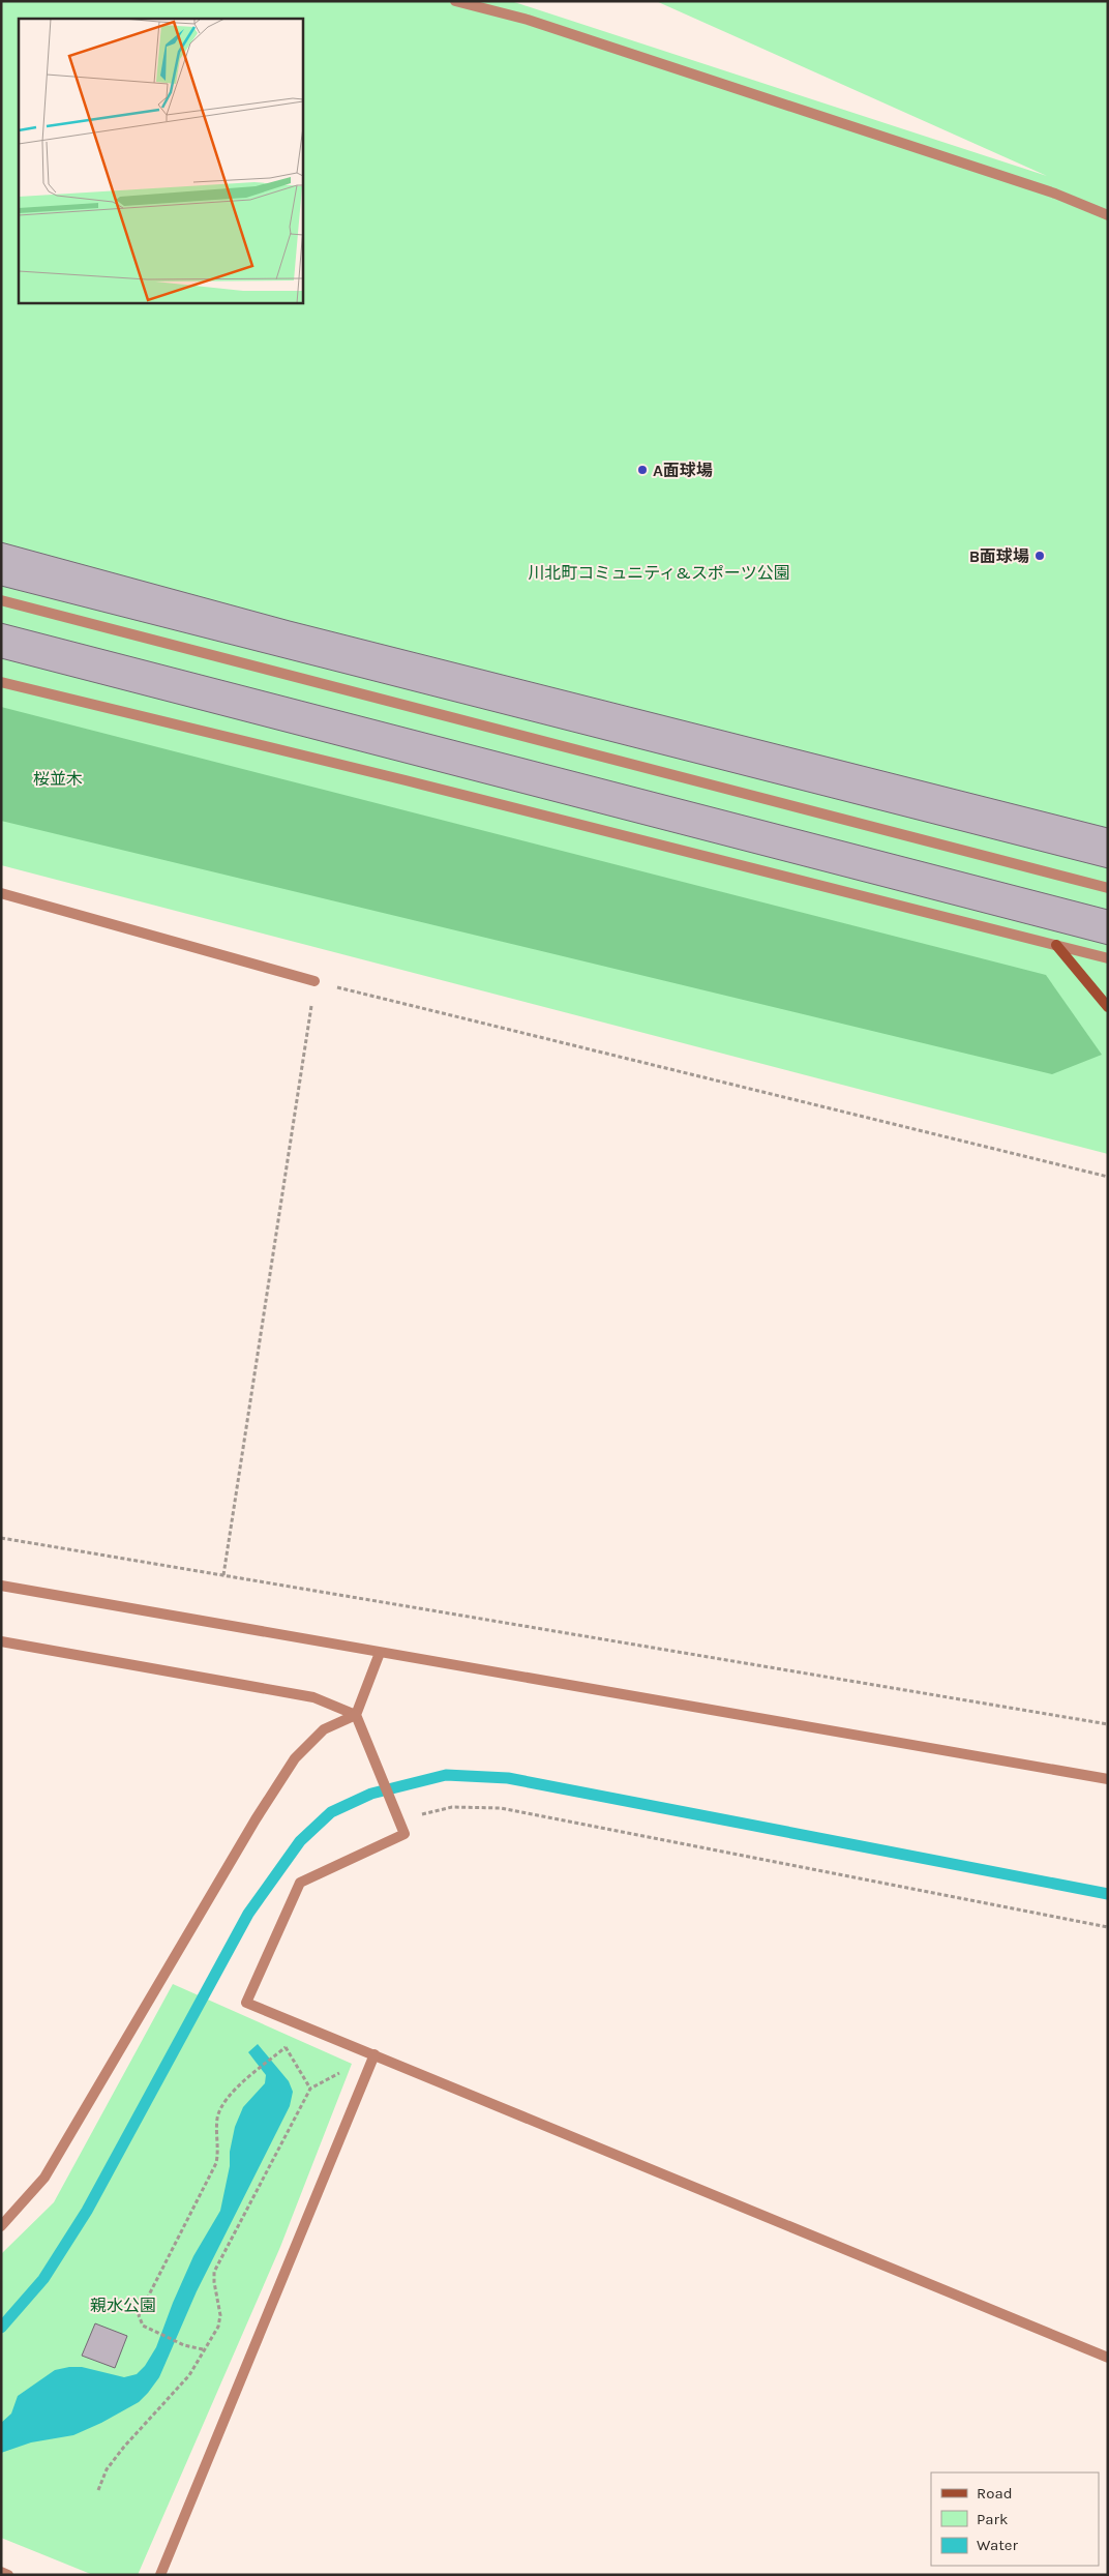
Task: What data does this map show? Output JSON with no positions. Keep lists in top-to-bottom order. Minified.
{"parks":["川北町コミュニティ&スポーツ公園","桜並木","親水公園"],"places":["A面球場","B面球場"],"legend":["Road","Park","Water"]}
